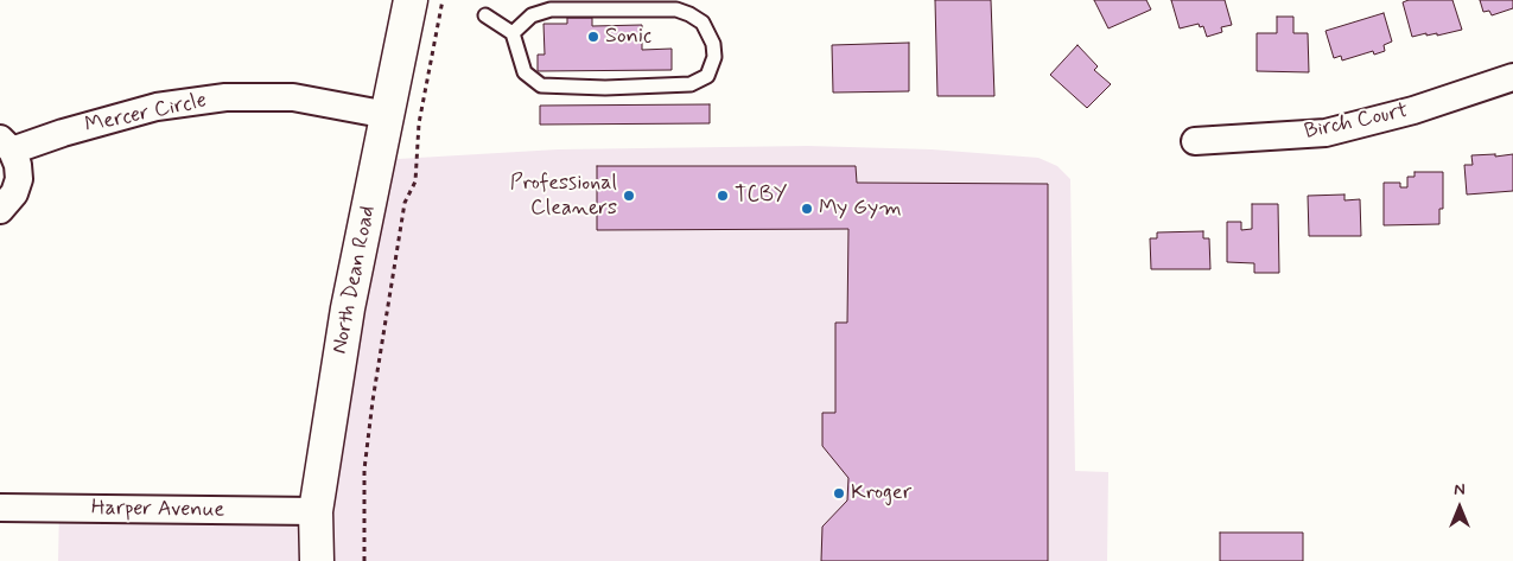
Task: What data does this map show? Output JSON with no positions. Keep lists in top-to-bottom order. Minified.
{"streets":{"street":["Mercer Circle","Birch Court","North Dean Road","Harper Avenue"]},"crossings":[["Mercer Circle","North Dean Road"],["North Dean Road","Harper Avenue"]],"places":["Sonic","Professional Cleaners","TCBY","My Gym","Kroger"],"north":"top"}
